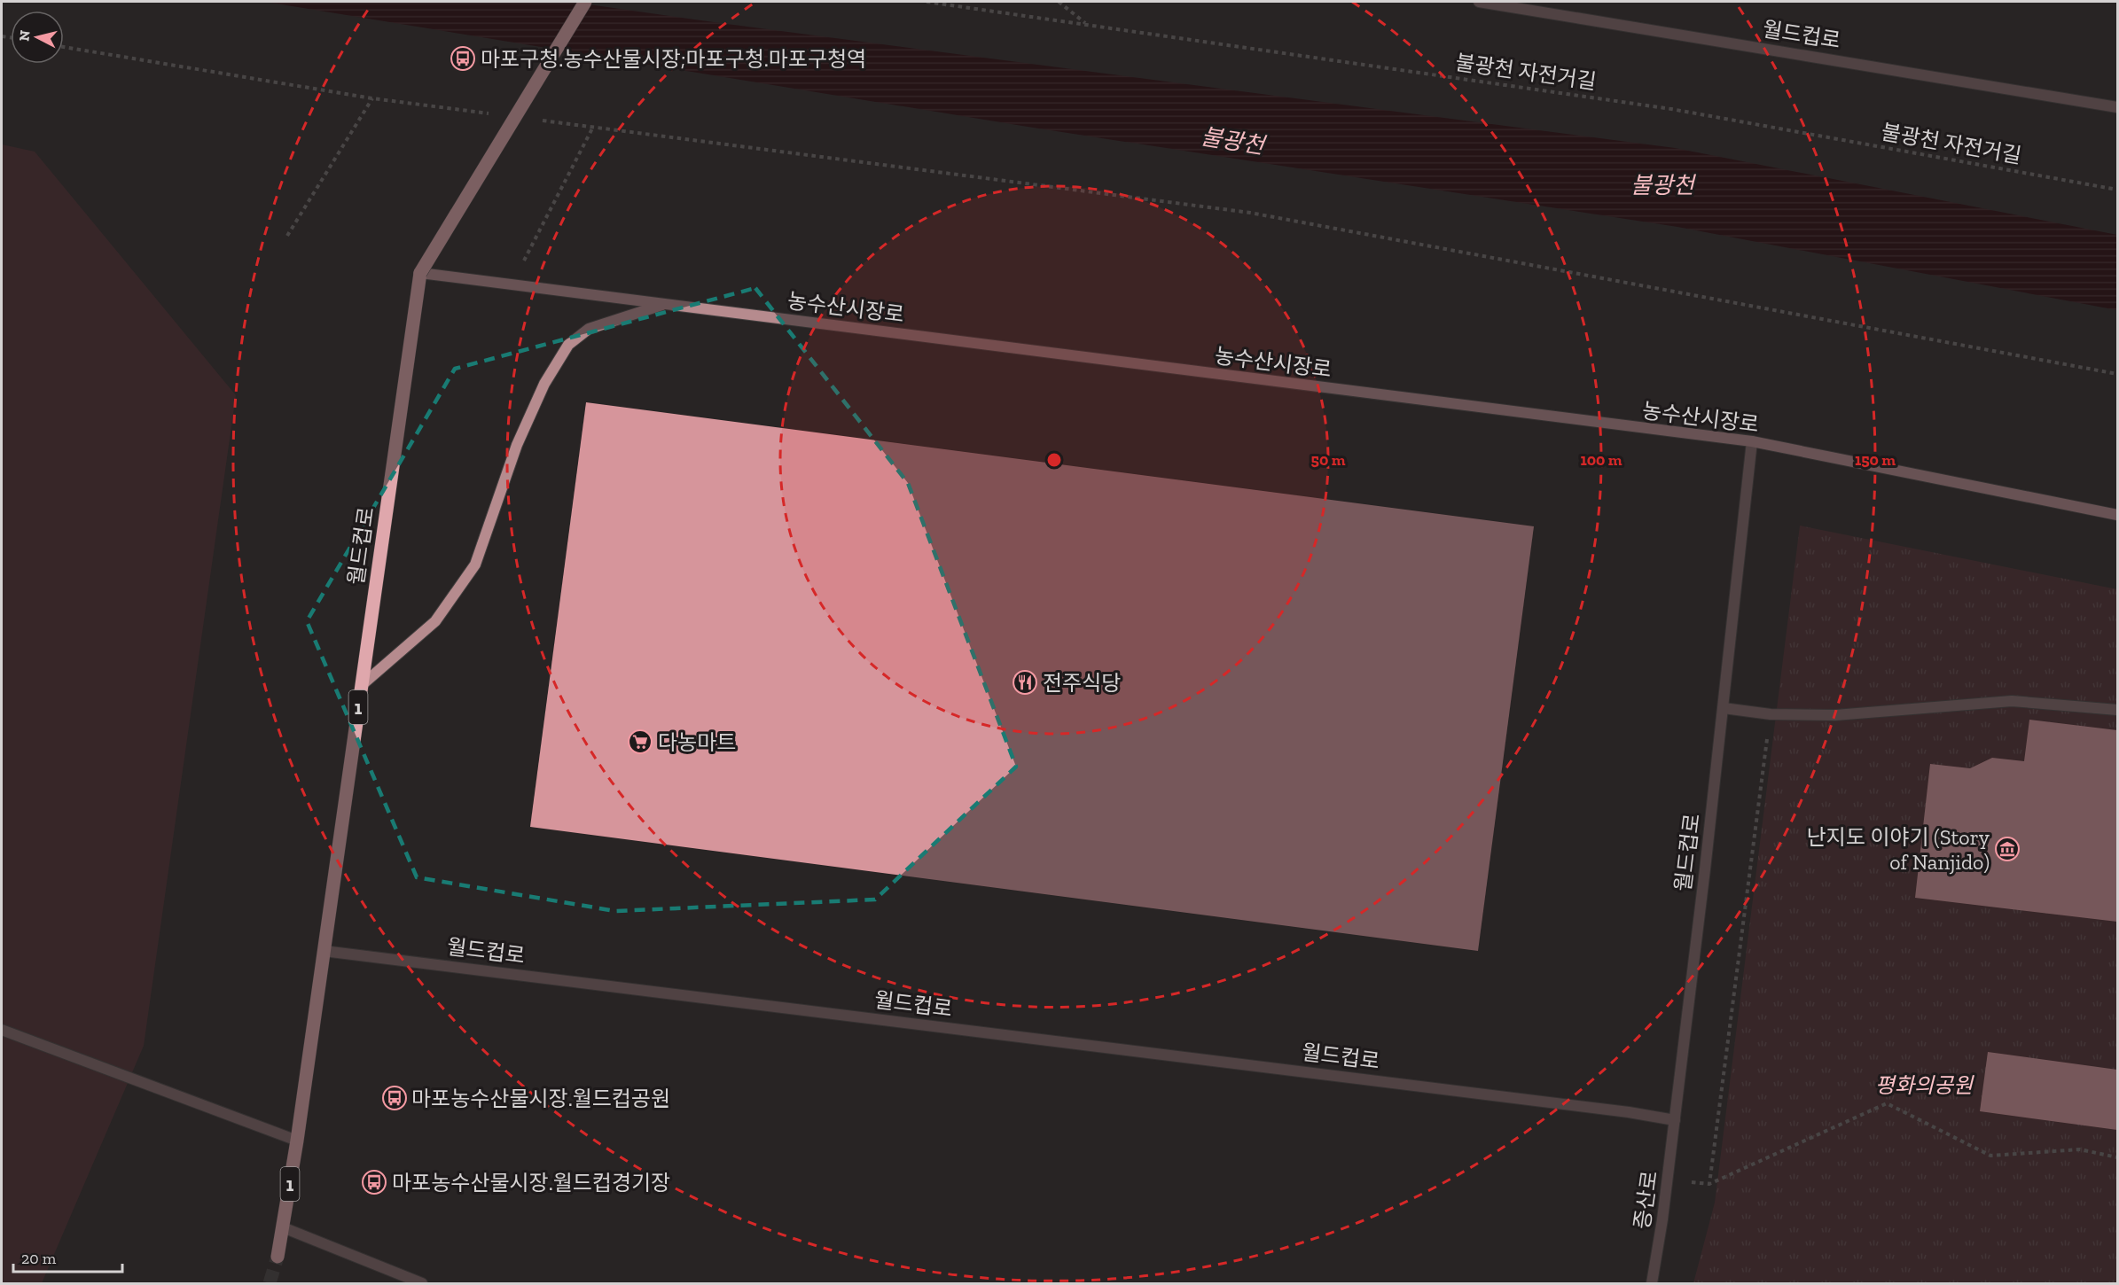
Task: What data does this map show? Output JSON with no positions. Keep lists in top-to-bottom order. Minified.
{"streets":{"main road":["월드컵로","농수산시장로","1"],"street":["증산로"],"path":["불광천 자전거길"]},"crossings":[["월드컵로","농수산시장로"],["월드컵로","증산로"]],"water":["불광천"],"parks":["평화의공원"],"places":{"bus stop":["마포구청.농수산물시장;마포구청.마포구청역","마포농수산물시장.월드컵공원","마포농수산물시장.월드컵경기장"],"restaurant":["전주식당"],"supermarket":["다농마트"],"museum":["난지도 이야기 (Story of Nanjido)"]},"scale_bar":"20 m","north":"left","rings":["50 m","100 m","150 m"]}
